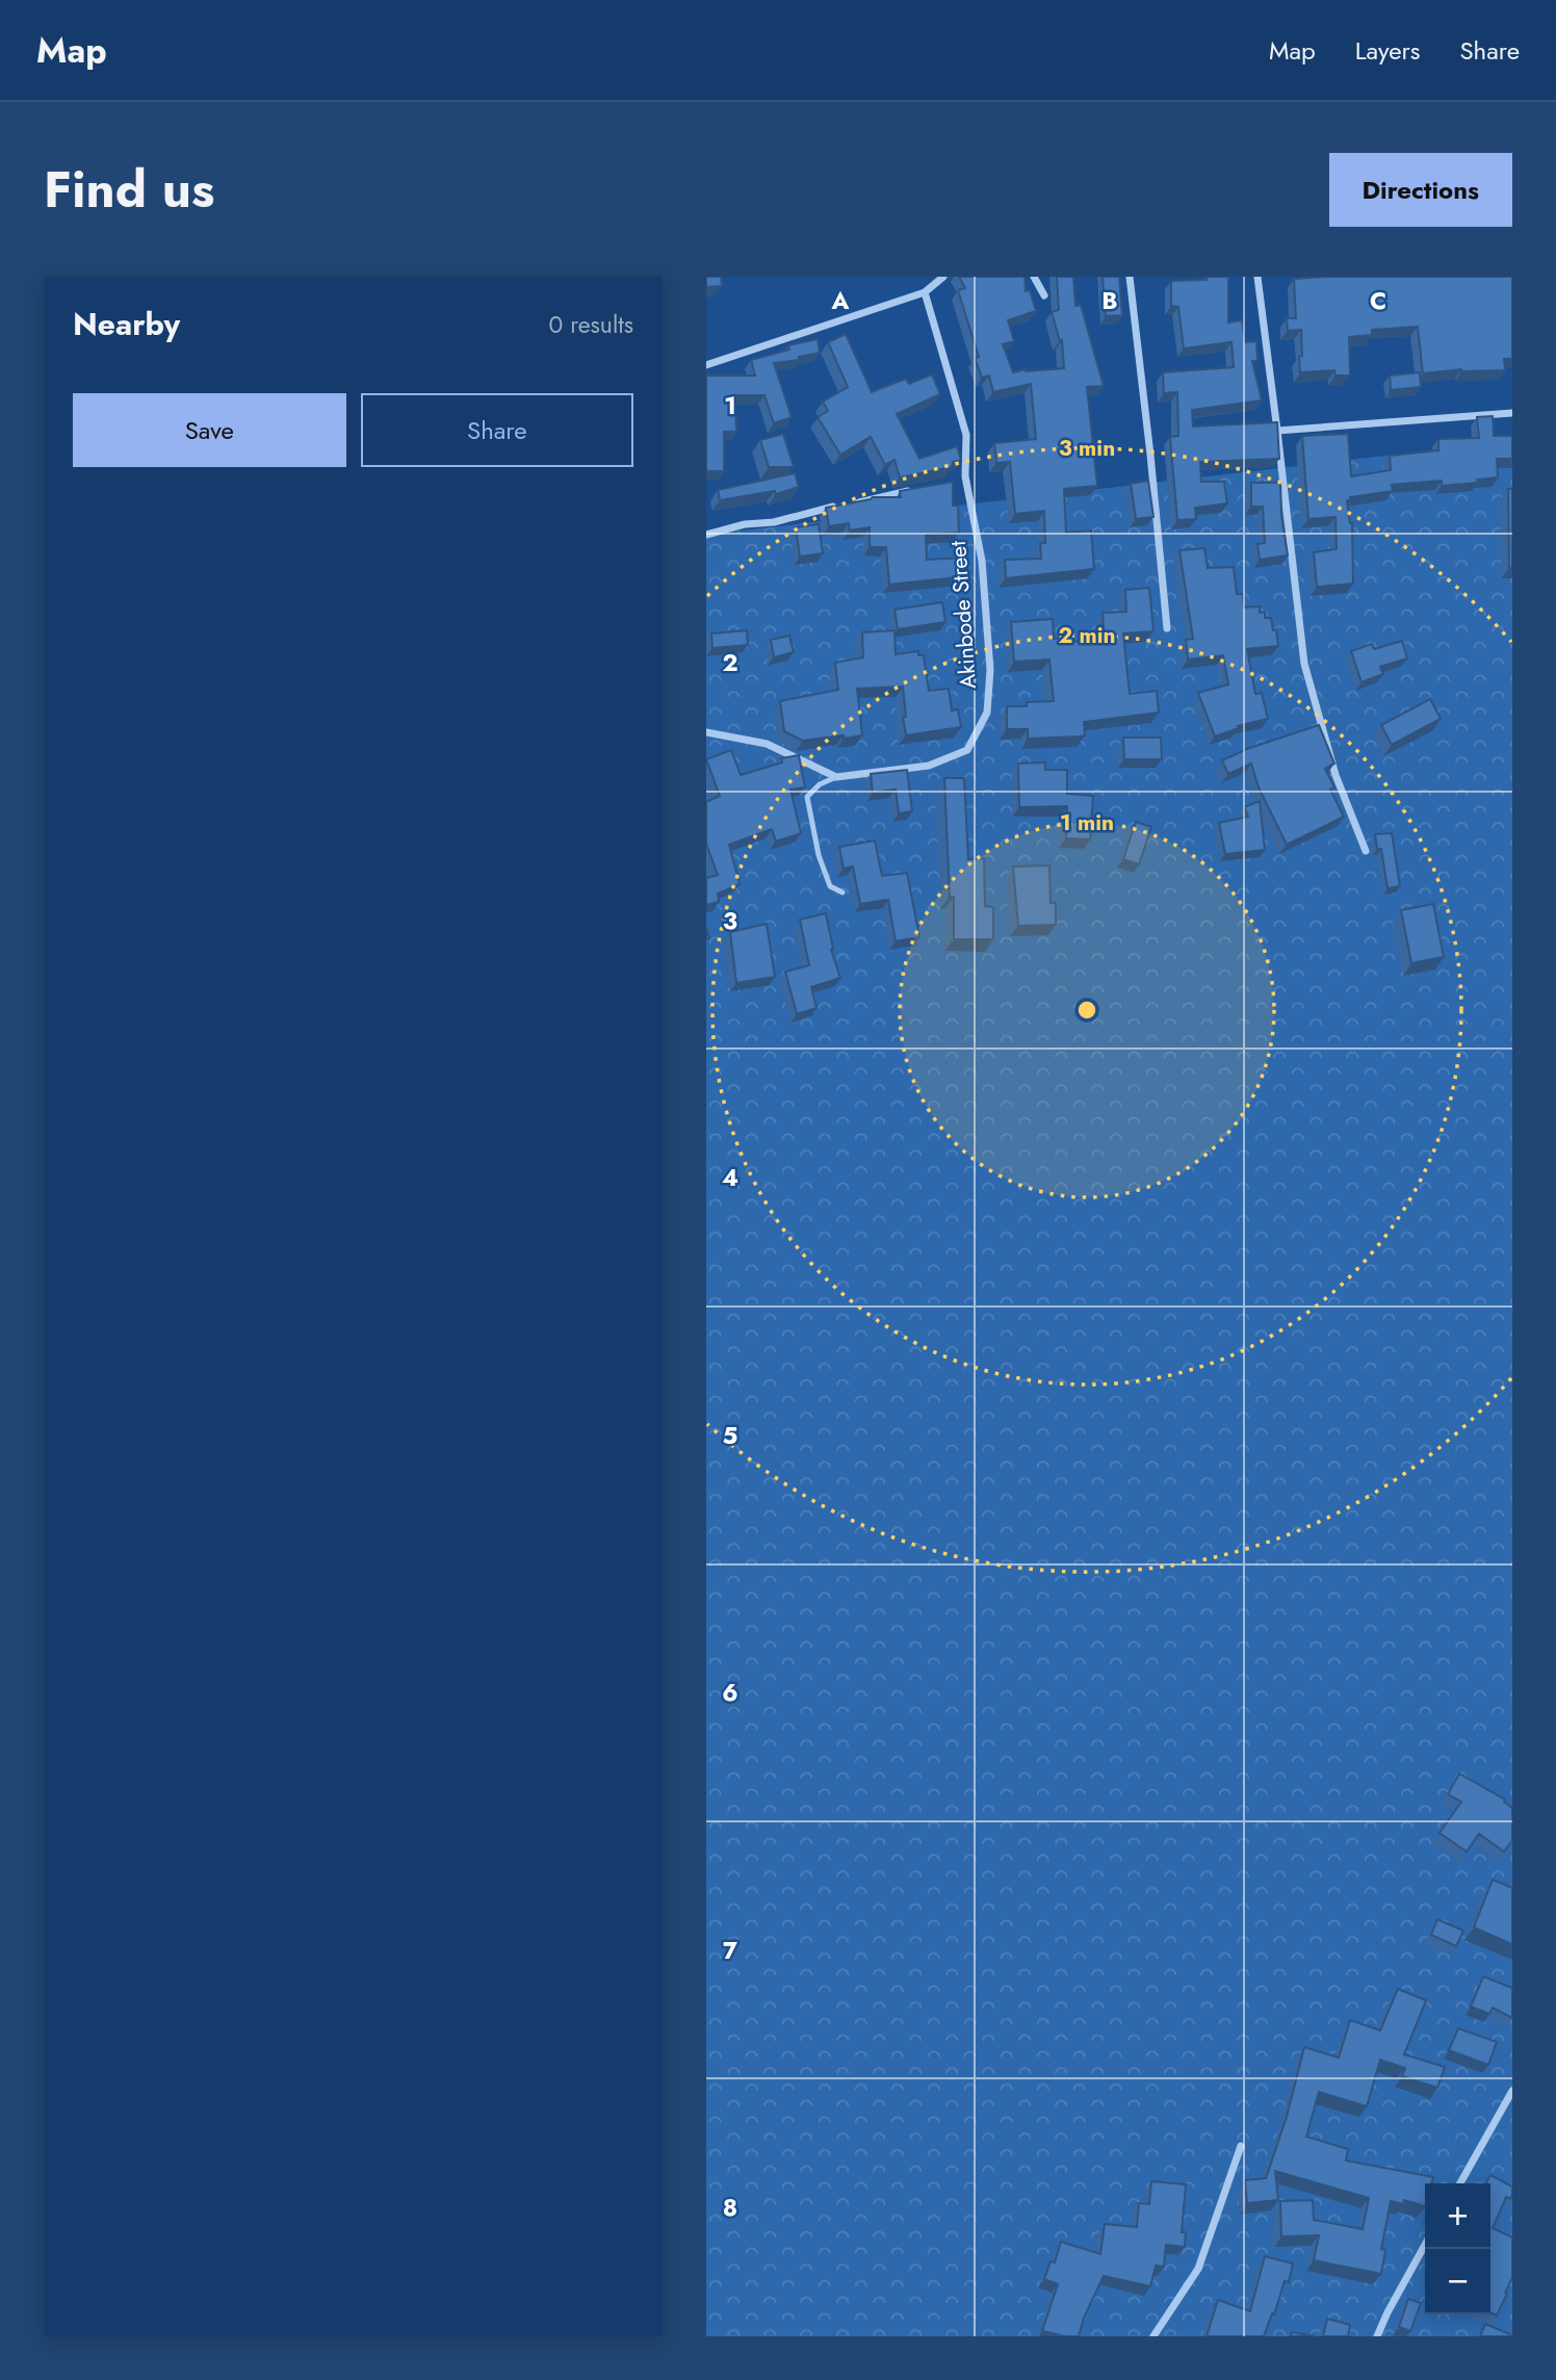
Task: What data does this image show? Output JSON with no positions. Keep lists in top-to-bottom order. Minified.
{"streets":{"street":["Akinbode Street"]},"page":{"header":"Map","nav":["Map","Layers","Share"],"title":"Find us","buttons":["Directions",["Save","Share"]],"heading":["Nearby","0 results"],"map_buttons":["+","−"]},"grid":{"columns":["A","B","C"],"rows":["1","2","3","4","5","6","7","8"]},"rings":["3 min","2 min","1 min"]}
